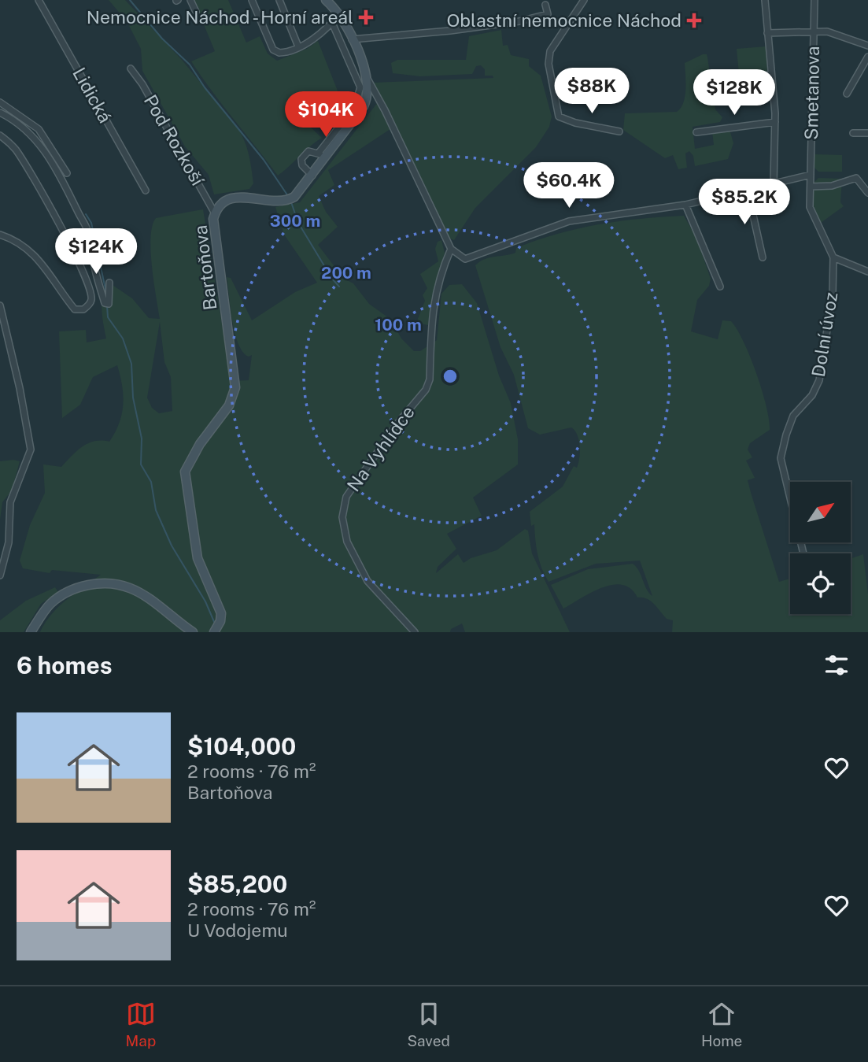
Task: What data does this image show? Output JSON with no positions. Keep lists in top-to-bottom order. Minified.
{"streets":{"street":["Smetanova","Lidická","Pod Rozkoší","Bartoňova","Dolní úvoz","Na Vyhlídce"]},"crossings":[["Smetanova","Dolní úvoz"],["Pod Rozkoší","Bartoňova"]],"places":{"health":["Nemocnice Náchod - Horní areál","Oblastní nemocnice Náchod"]},"north":"top right","page":{"price":["$88K","$128K","$104K","$60.4K","$85.2K","$124K"],"heading":"6 homes","list":[{"name":"$104,000","note":"2 rooms · 76 m² · Bartoňova"},{"name":"$85,200","note":"2 rooms · 76 m² · U Vodojemu"}],"tabs":["Map","Saved","Home"]},"rings":["300 m","200 m","100 m"]}
